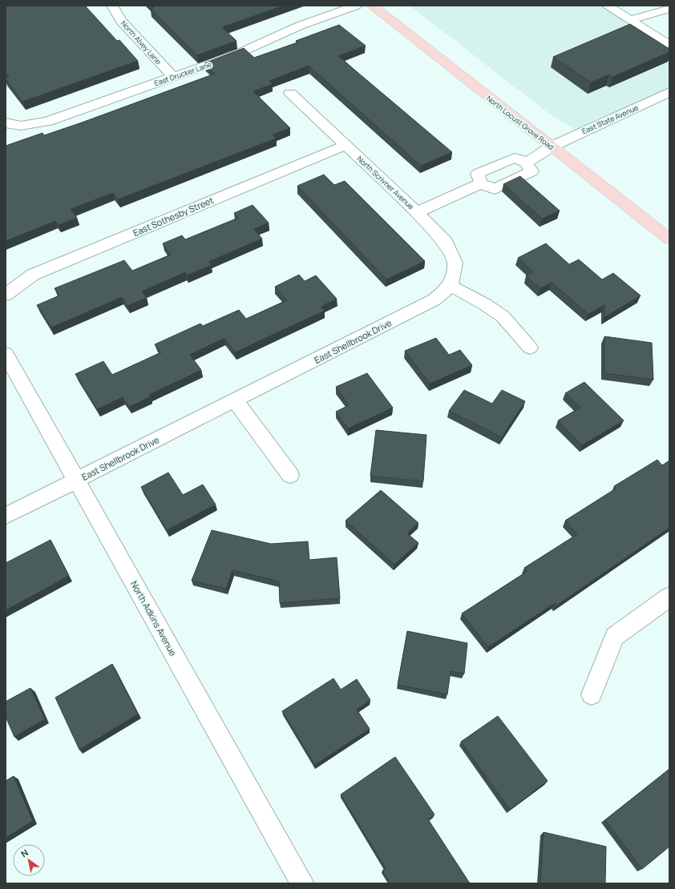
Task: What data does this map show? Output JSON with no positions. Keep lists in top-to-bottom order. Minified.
{"streets":{"main road":["North Locust Grove Road"],"street":["North Alvey Lane","East Drucker Lane","East State Avenue","North Scrivner Avenue","East Sothesby Street","East Shellbrook Drive","North Adkins Avenue"]},"crossings":[["North Alvey Lane","East Drucker Lane"],["East State Avenue","North Locust Grove Road"],["North Scrivner Avenue","East Sothesby Street"],["North Scrivner Avenue","East Shellbrook Drive"],["East Shellbrook Drive","North Adkins Avenue"]],"north":"top left"}
